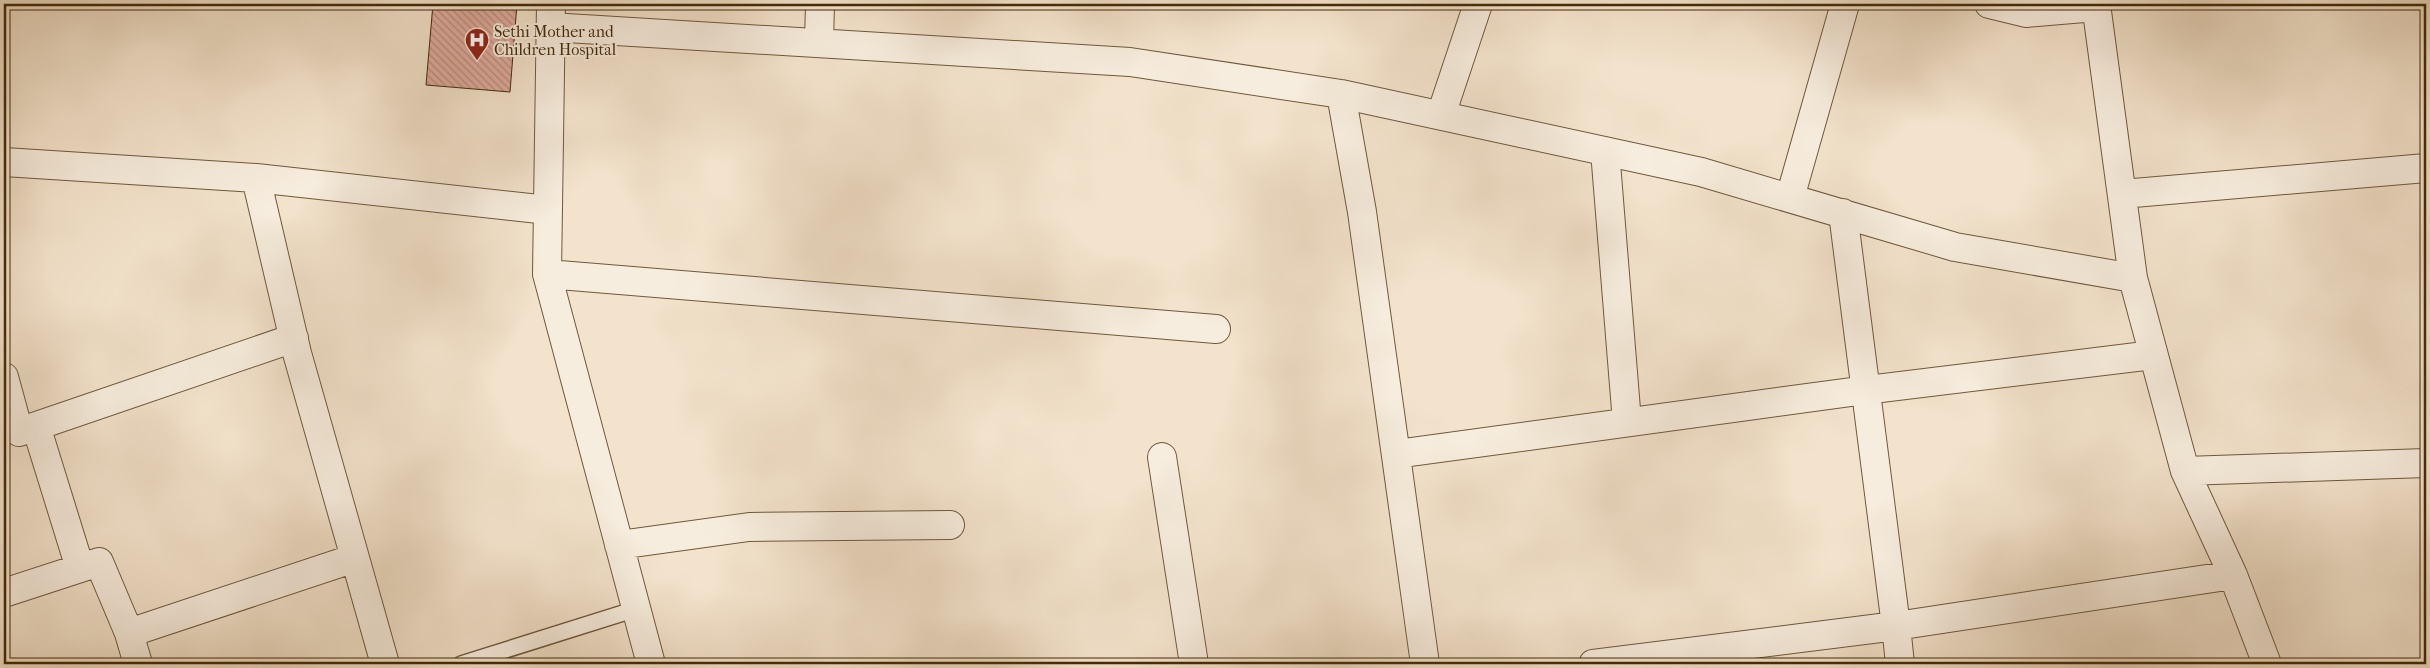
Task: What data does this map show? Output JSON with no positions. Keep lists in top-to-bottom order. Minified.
{"places":{"hospital":["Sethi Mother and Children Hospital"]}}
